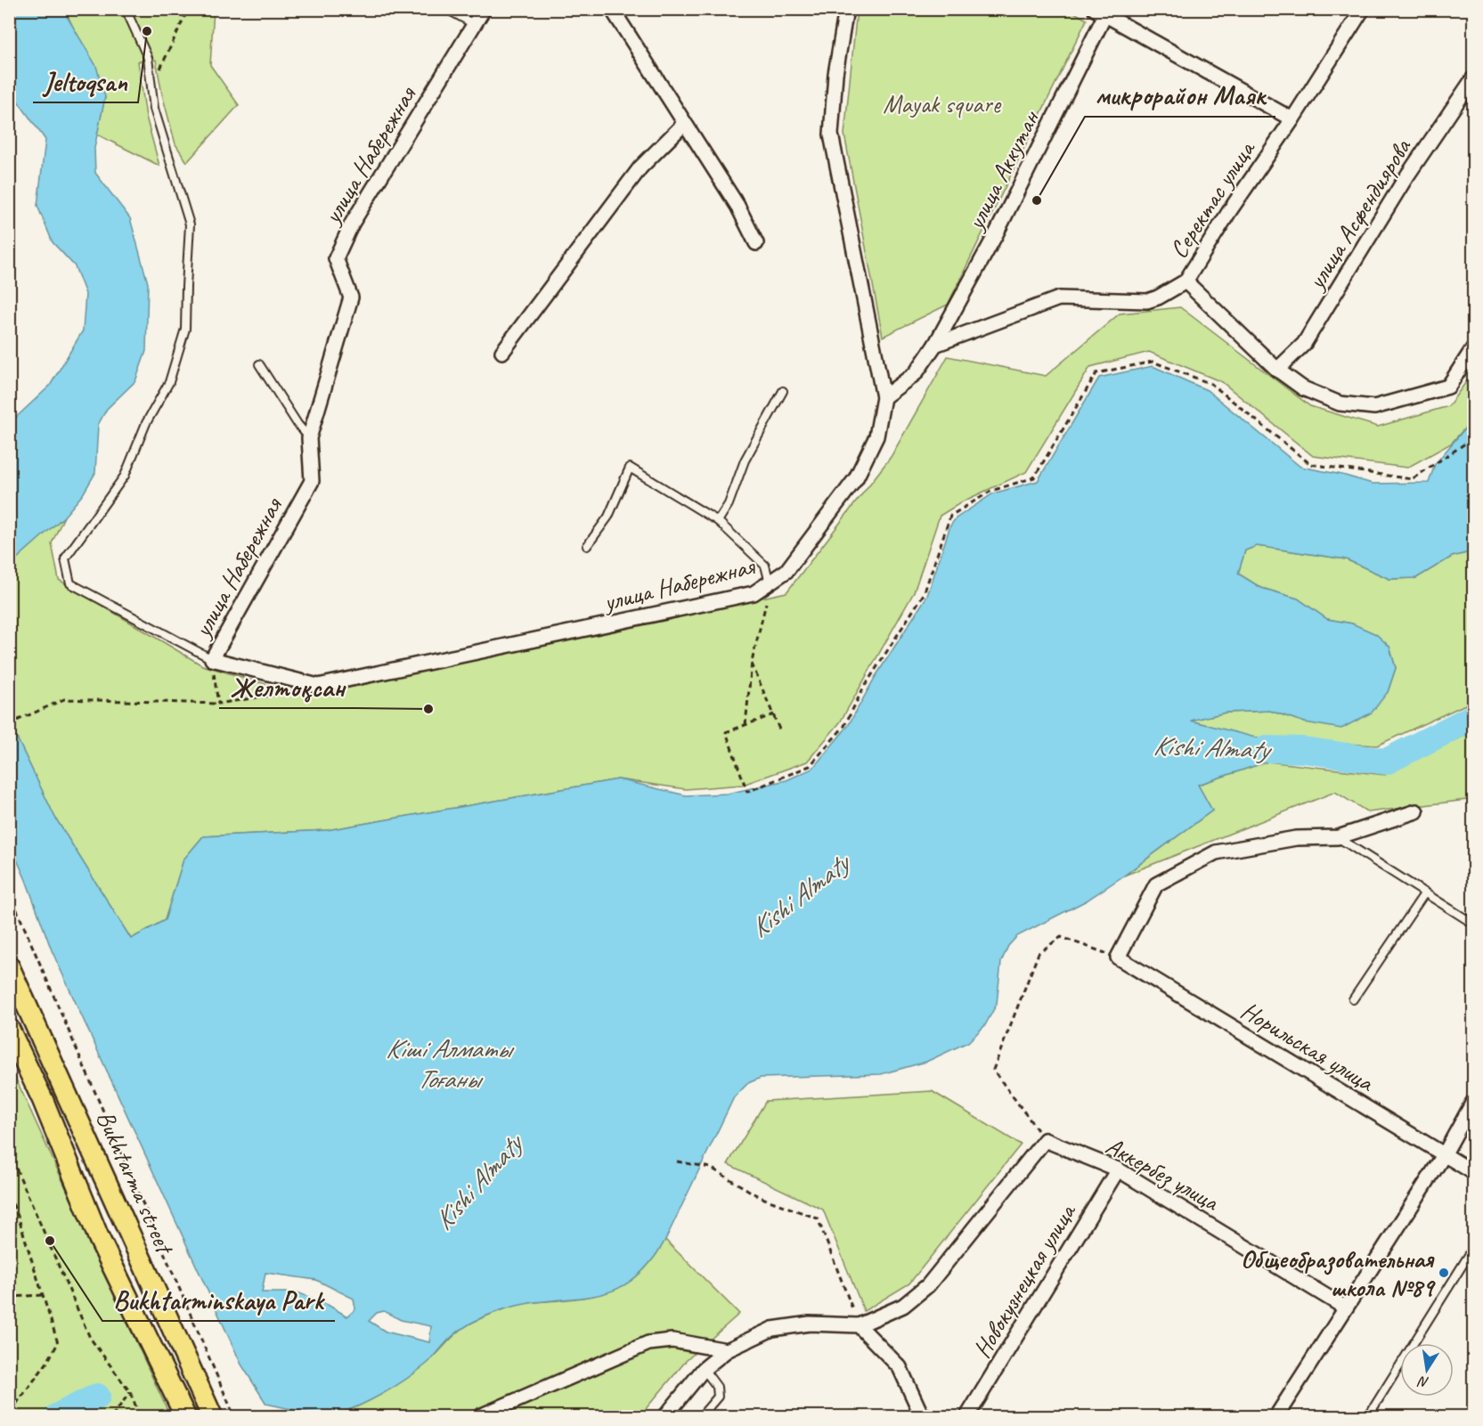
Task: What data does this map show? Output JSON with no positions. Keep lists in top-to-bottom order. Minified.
{"streets":{"main road":["Bukhtarma street"],"street":["улица Набережная","улица Аккутан","Серектас улица","улица Асфендиярова","Норильская улица","Аккербез улица","Новокузнецкая улица"]},"crossings":[["улица Аккутан","Серектас улица"],["Аккербез улица","Новокузнецкая улица"]],"water":["Kіshі Almaty","Кіші Алматы Тоғаны"],"parks":["Mayak square"],"places":["Jeltoqsan","микрорайон Маяк","Желтоқсан","Bukhtarminskaya Park","Общеобразовательная школа №89"],"north":"bottom"}
